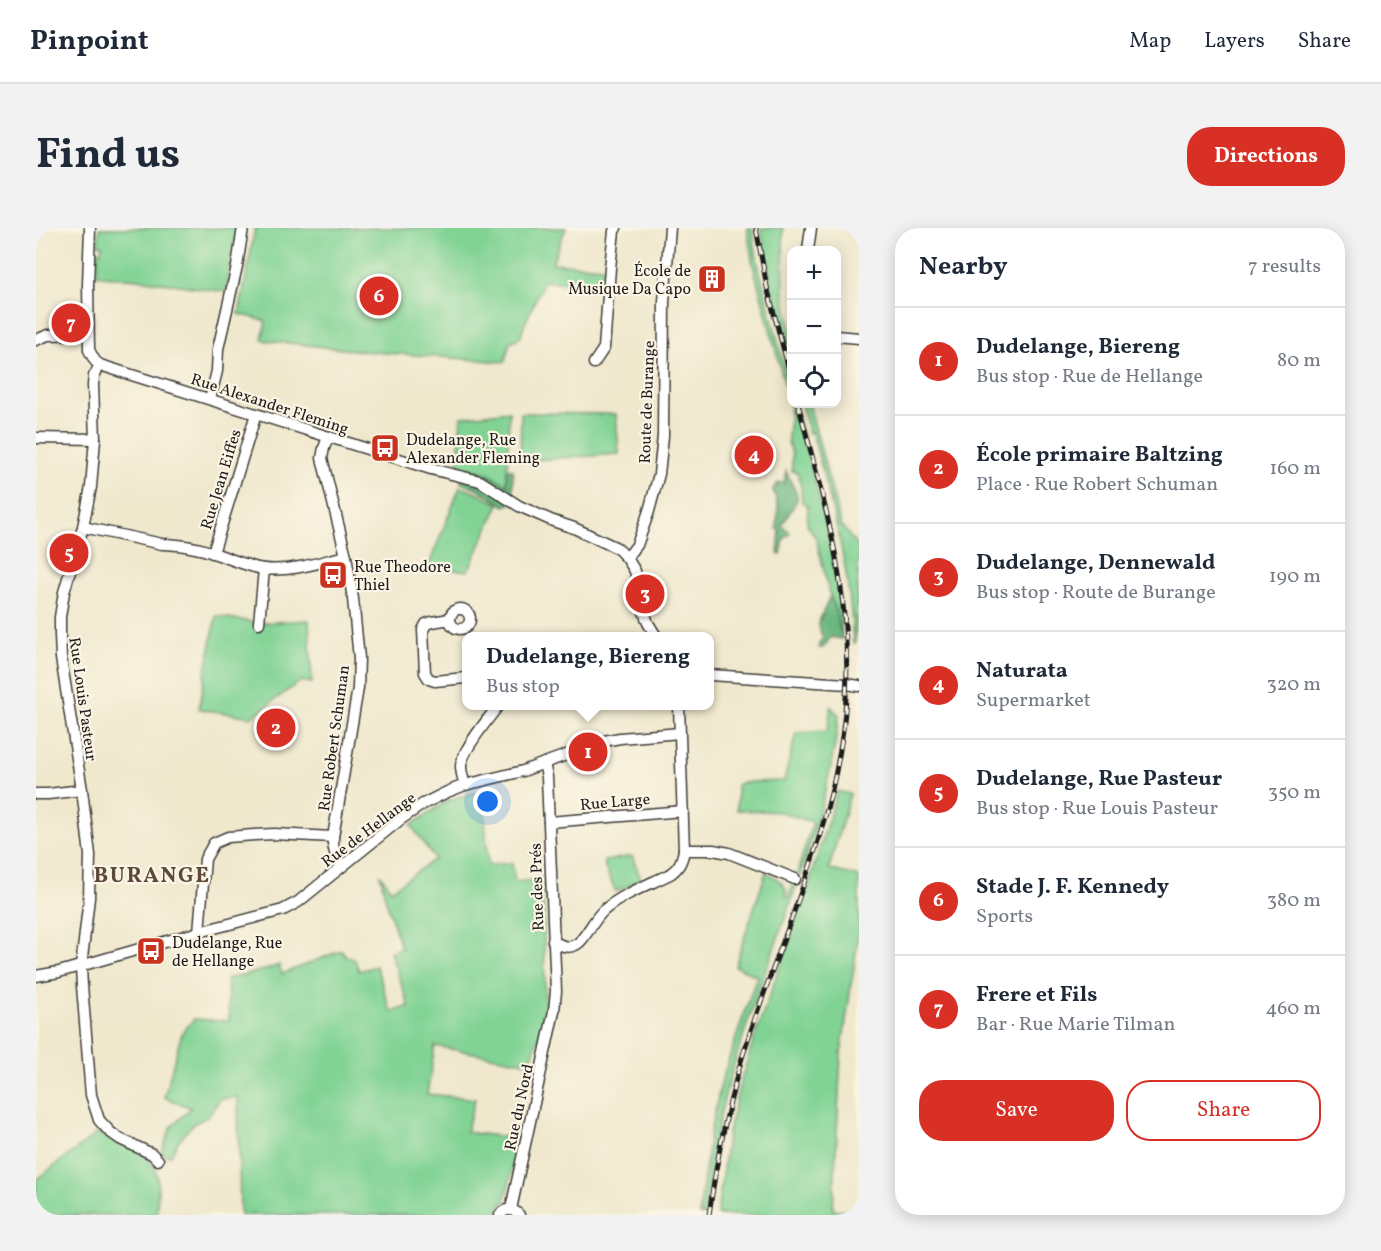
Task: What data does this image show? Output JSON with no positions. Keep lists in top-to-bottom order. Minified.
{"streets":{"street":["Route de Burange","Rue Alexander Fleming","Rue Jean Eiffes","Rue Louis Pasteur","Rue Robert Schuman","Rue Large","Rue de Hellange","Rue des Prés","Rue du Nord"]},"crossings":[["Route de Burange","Rue Alexander Fleming"],["Rue Alexander Fleming","Rue Jean Eiffes"],["Rue Alexander Fleming","Rue Louis Pasteur"],["Rue Alexander Fleming","Rue Robert Schuman"],["Rue Louis Pasteur","Rue de Hellange"],["Rue Robert Schuman","Rue de Hellange"],["Rue Large","Rue des Prés"],["Rue de Hellange","Rue des Prés"],["Rue des Prés","Rue du Nord"]],"districts":["BURANGE"],"places":{"building":["École de Musique Da Capo"],"bus stop":["Dudelange, Rue Alexander Fleming","Rue Theodore Thiel","Dudelange, Rue de Hellange"]},"page":{"header":"Pinpoint","nav":["Map","Layers","Share"],"title":"Find us","buttons":["Directions",["Save","Share"]],"heading":["Nearby","7 results"],"map_buttons":["+","−"],"pins":["6","7","4","5","3","2","1"],"list":[{"mark":"1","name":"Dudelange, Biereng","note":"Bus stop · Rue de Hellange","value":"80 m"},{"mark":"2","name":"École primaire Baltzing","note":"Place · Rue Robert Schuman","value":"160 m"},{"mark":"3","name":"Dudelange, Dennewald","note":"Bus stop · Route de Burange","value":"190 m"},{"mark":"4","name":"Naturata","note":"Supermarket","value":"320 m"},{"mark":"5","name":"Dudelange, Rue Pasteur","note":"Bus stop · Rue Louis Pasteur","value":"350 m"},{"mark":"6","name":"Stade J. F. Kennedy","note":"Sports","value":"380 m"},{"mark":"7","name":"Frere et Fils","note":"Bar · Rue Marie Tilman","value":"460 m"}],"popup":["Dudelange, Biereng","Bus stop"]}}
